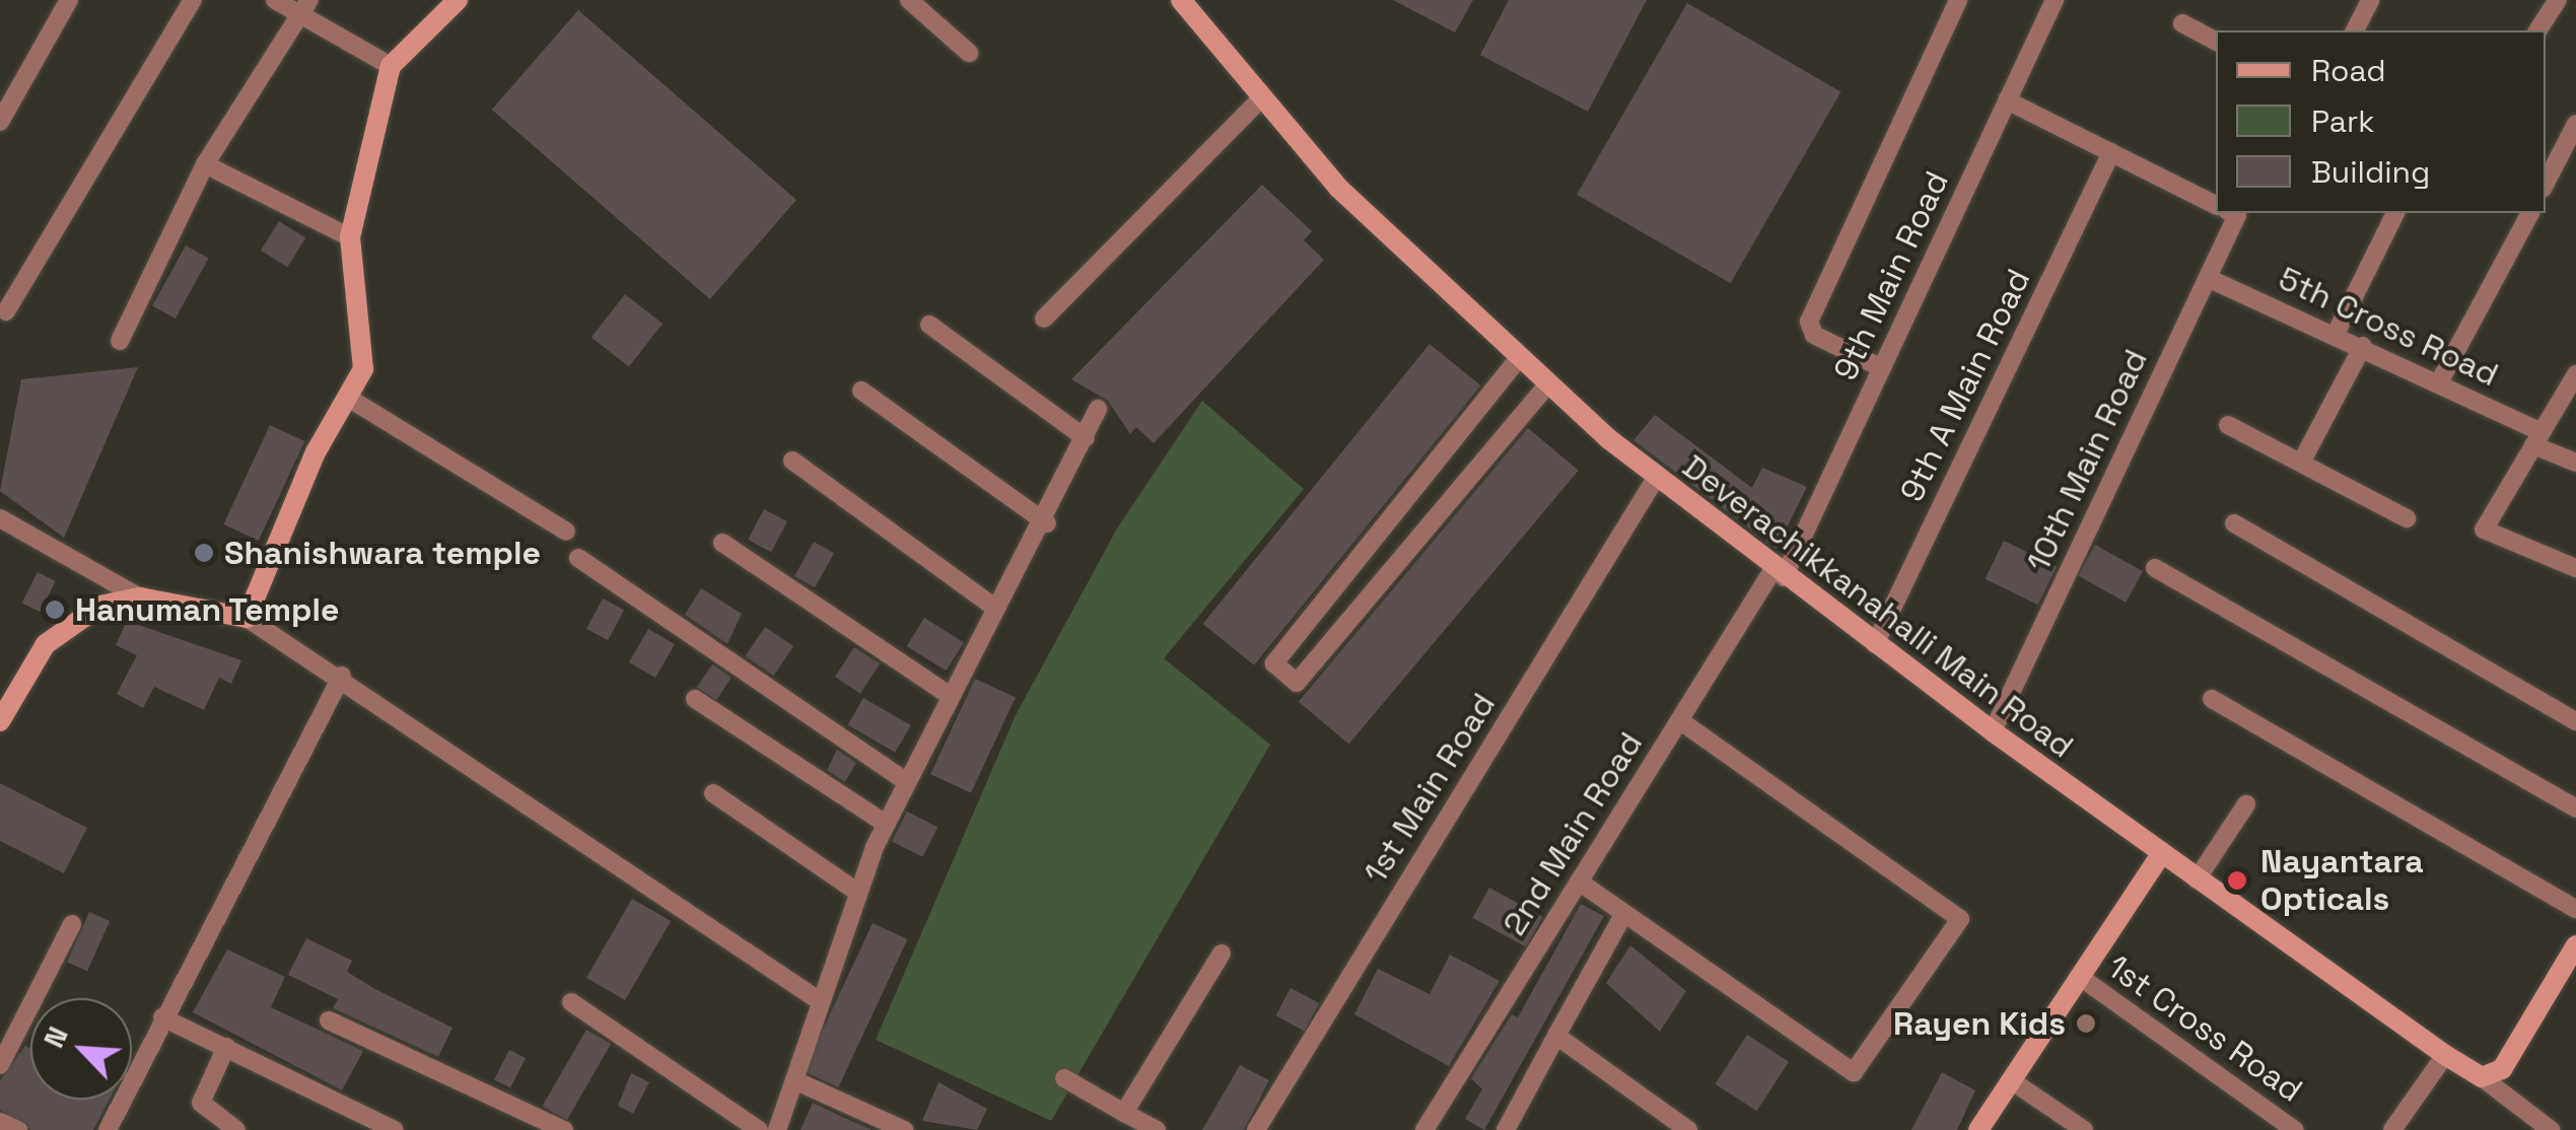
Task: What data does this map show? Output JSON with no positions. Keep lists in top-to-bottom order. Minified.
{"streets":{"street":["9th Main Road","5th Cross Road","9th A Main Road","10th Main Road","Deverachikkanahalli Main Road","1st Main Road","2nd Main Road","1st Cross Road"]},"crossings":[["9th Main Road","Deverachikkanahalli Main Road"],["9th Main Road","2nd Main Road"],["5th Cross Road","10th Main Road"],["9th A Main Road","Deverachikkanahalli Main Road"],["10th Main Road","Deverachikkanahalli Main Road"],["Deverachikkanahalli Main Road","1st Main Road"],["Deverachikkanahalli Main Road","2nd Main Road"]],"places":["Shanishwara temple","Hanuman Temple","Nayantara Opticals","Rayen Kids"],"legend":["Road","Park","Building"],"north":"top left"}
